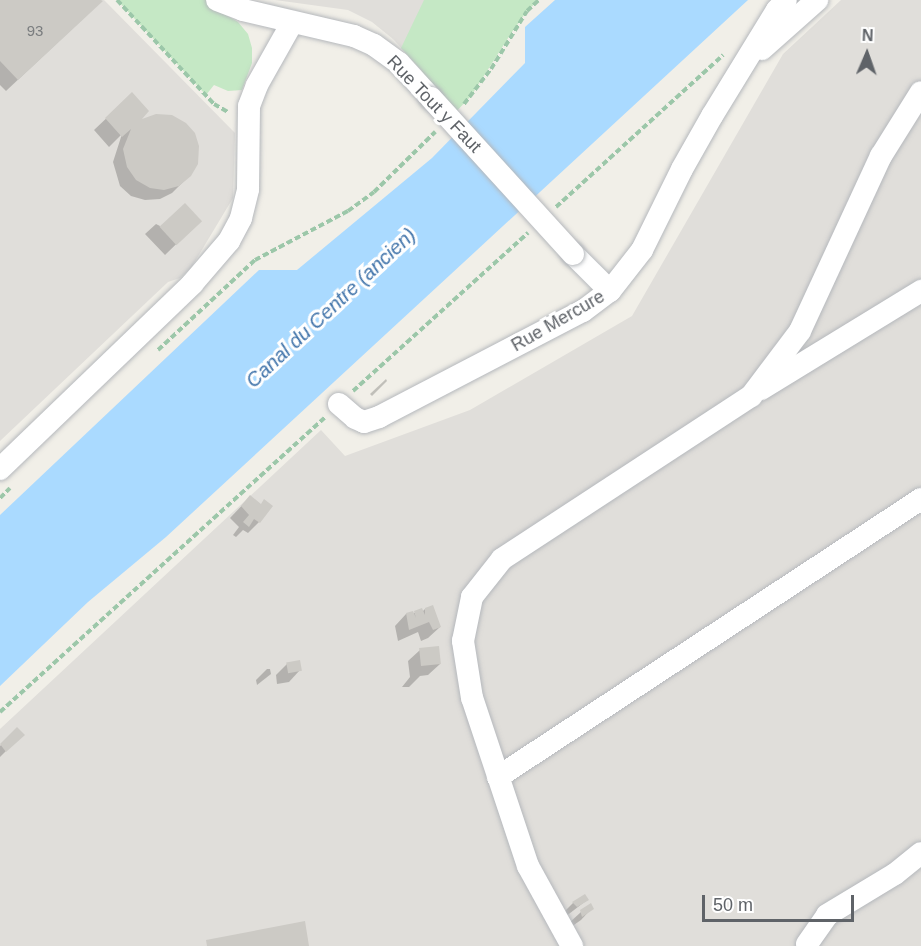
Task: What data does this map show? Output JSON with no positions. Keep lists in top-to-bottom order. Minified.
{"streets":{"street":["Rue Tout y Faut","Rue Mercure"]},"crossings":[["Rue Tout y Faut","Rue Mercure"]],"water":["Canal du Centre (ancien)"],"house_numbers":["93"],"scale_bar":"50 m","north":"top"}
